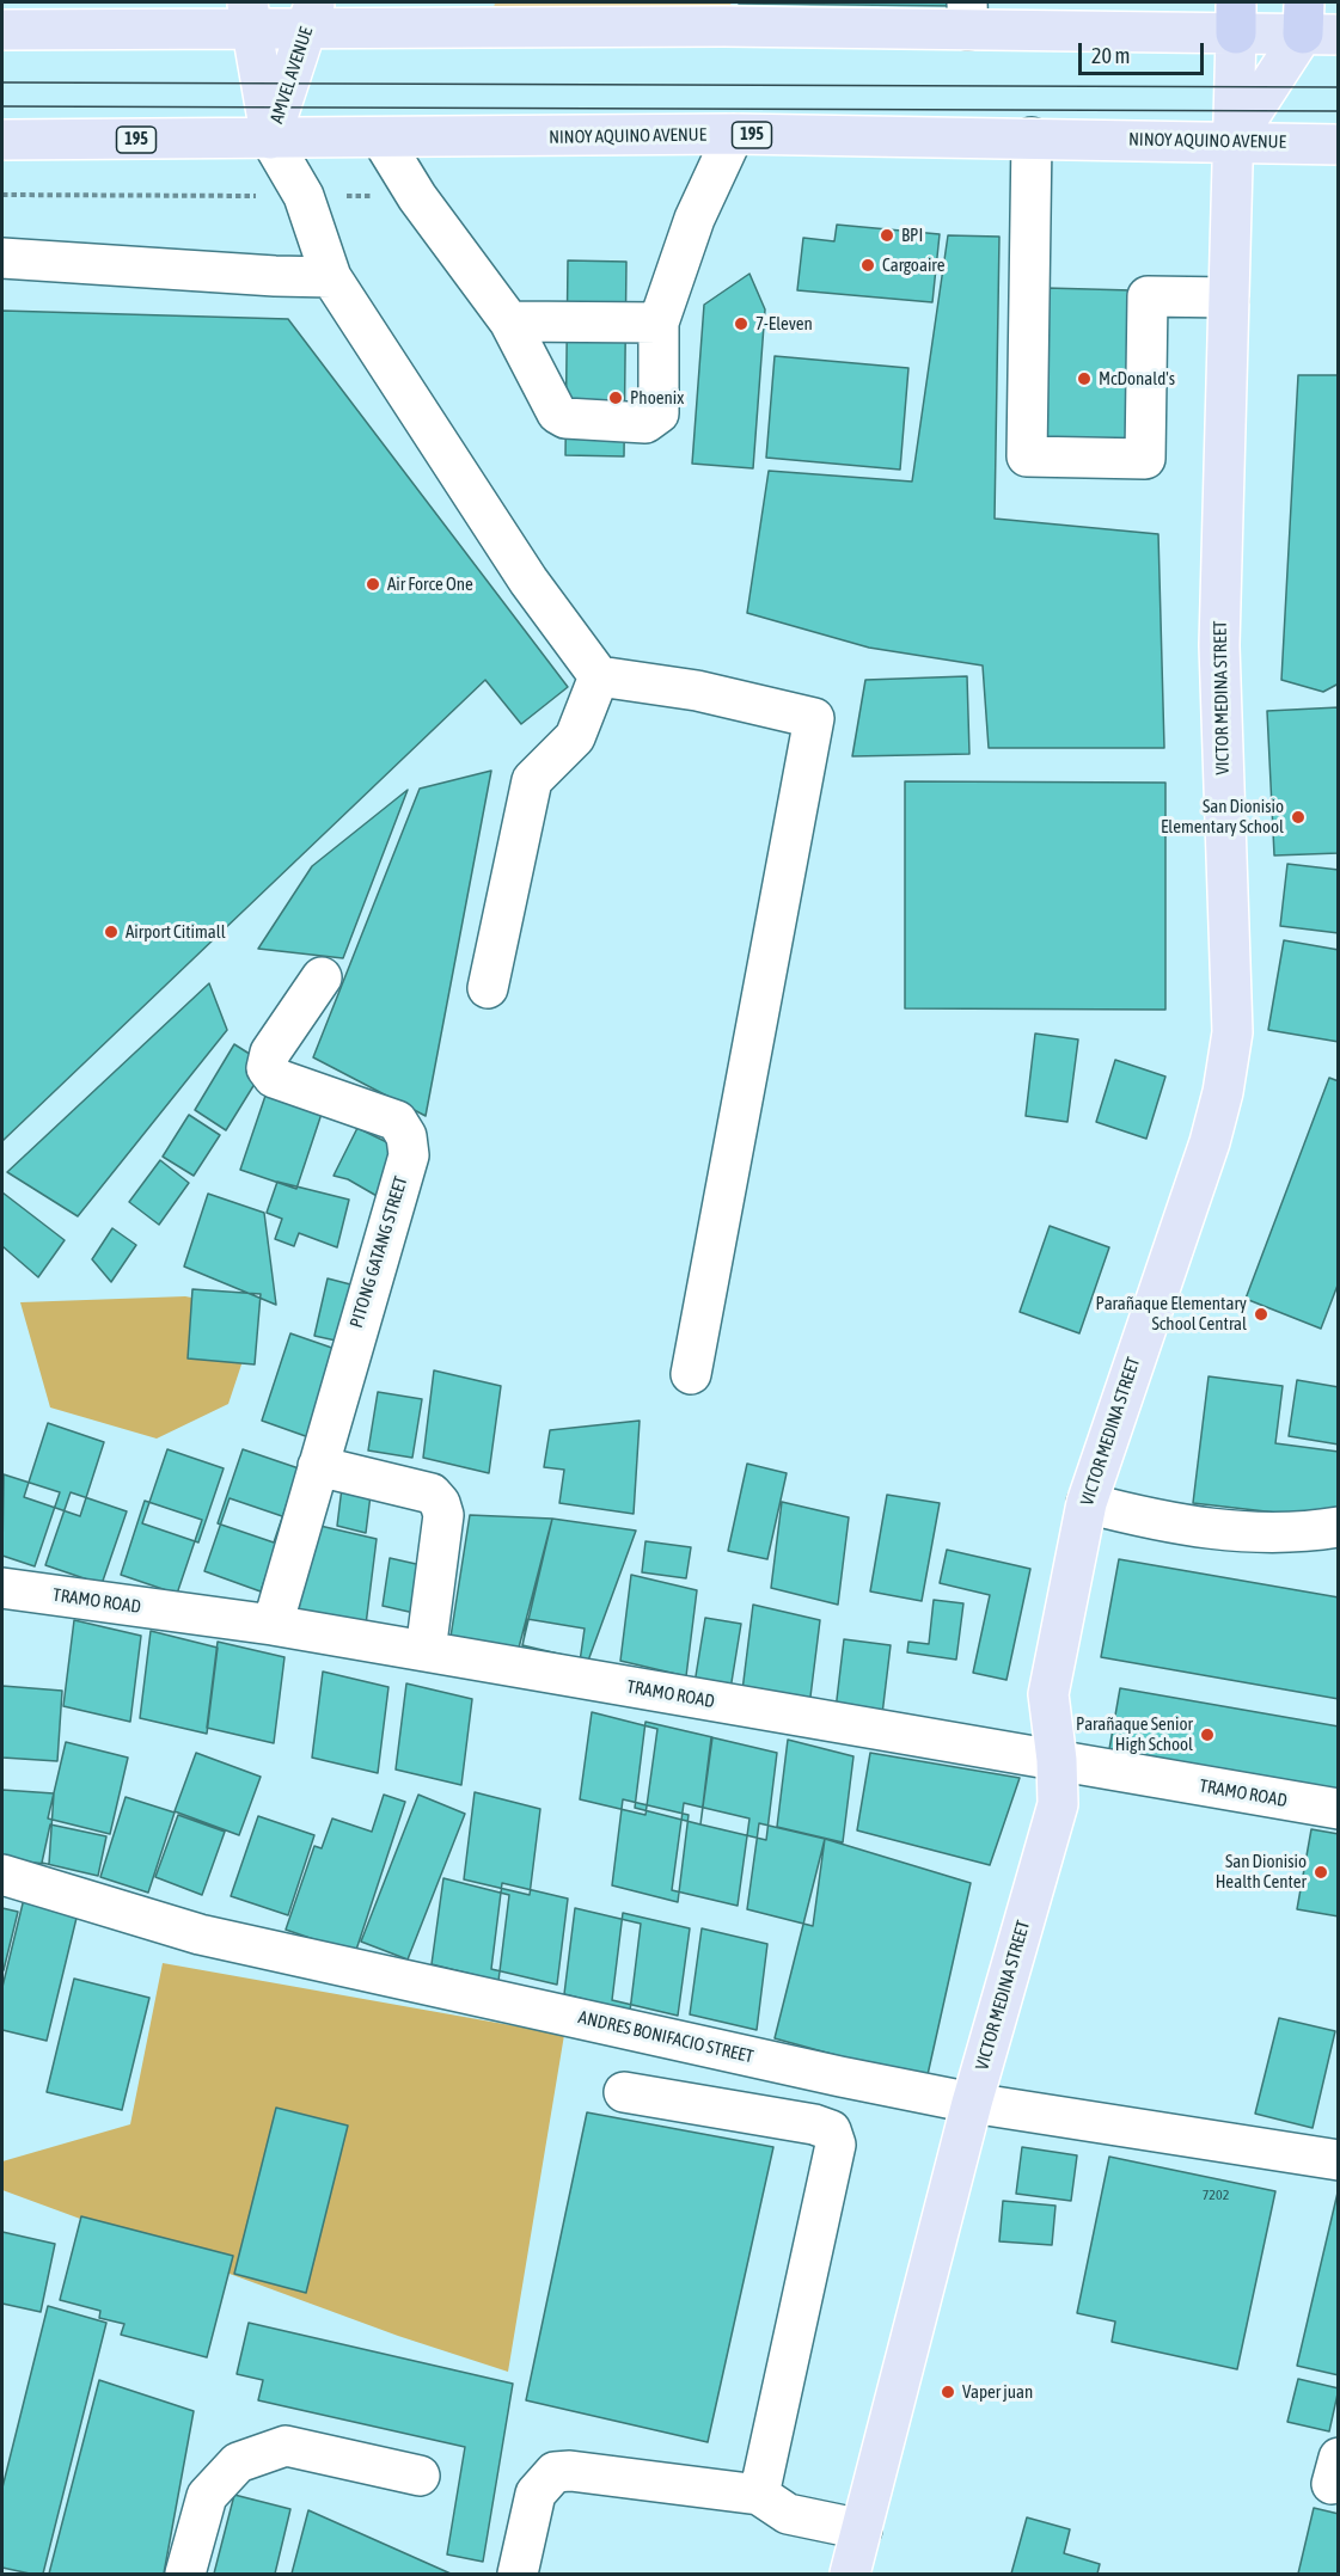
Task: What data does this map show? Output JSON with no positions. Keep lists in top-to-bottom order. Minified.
{"streets":{"main road":["AMVEL AVENUE","195","NINOY AQUINO AVENUE","VICTOR MEDINA STREET"],"street":["PITONG GATANG STREET","TRAMO ROAD","ANDRES BONIFACIO STREET"]},"crossings":[["AMVEL AVENUE","NINOY AQUINO AVENUE"],["NINOY AQUINO AVENUE","VICTOR MEDINA STREET"],["VICTOR MEDINA STREET","TRAMO ROAD"],["VICTOR MEDINA STREET","ANDRES BONIFACIO STREET"],["PITONG GATANG STREET","TRAMO ROAD"]],"places":["BPI","Cargoaire","7-Eleven","McDonald's","Phoenix","Air Force One","San Dionisio Elementary School","Airport Citimall","Parañaque Elementary School Central","Parañaque Senior High School","San Dionisio Health Center","Vaper juan"],"house_numbers":["7202"],"scale_bar":"20 m"}
